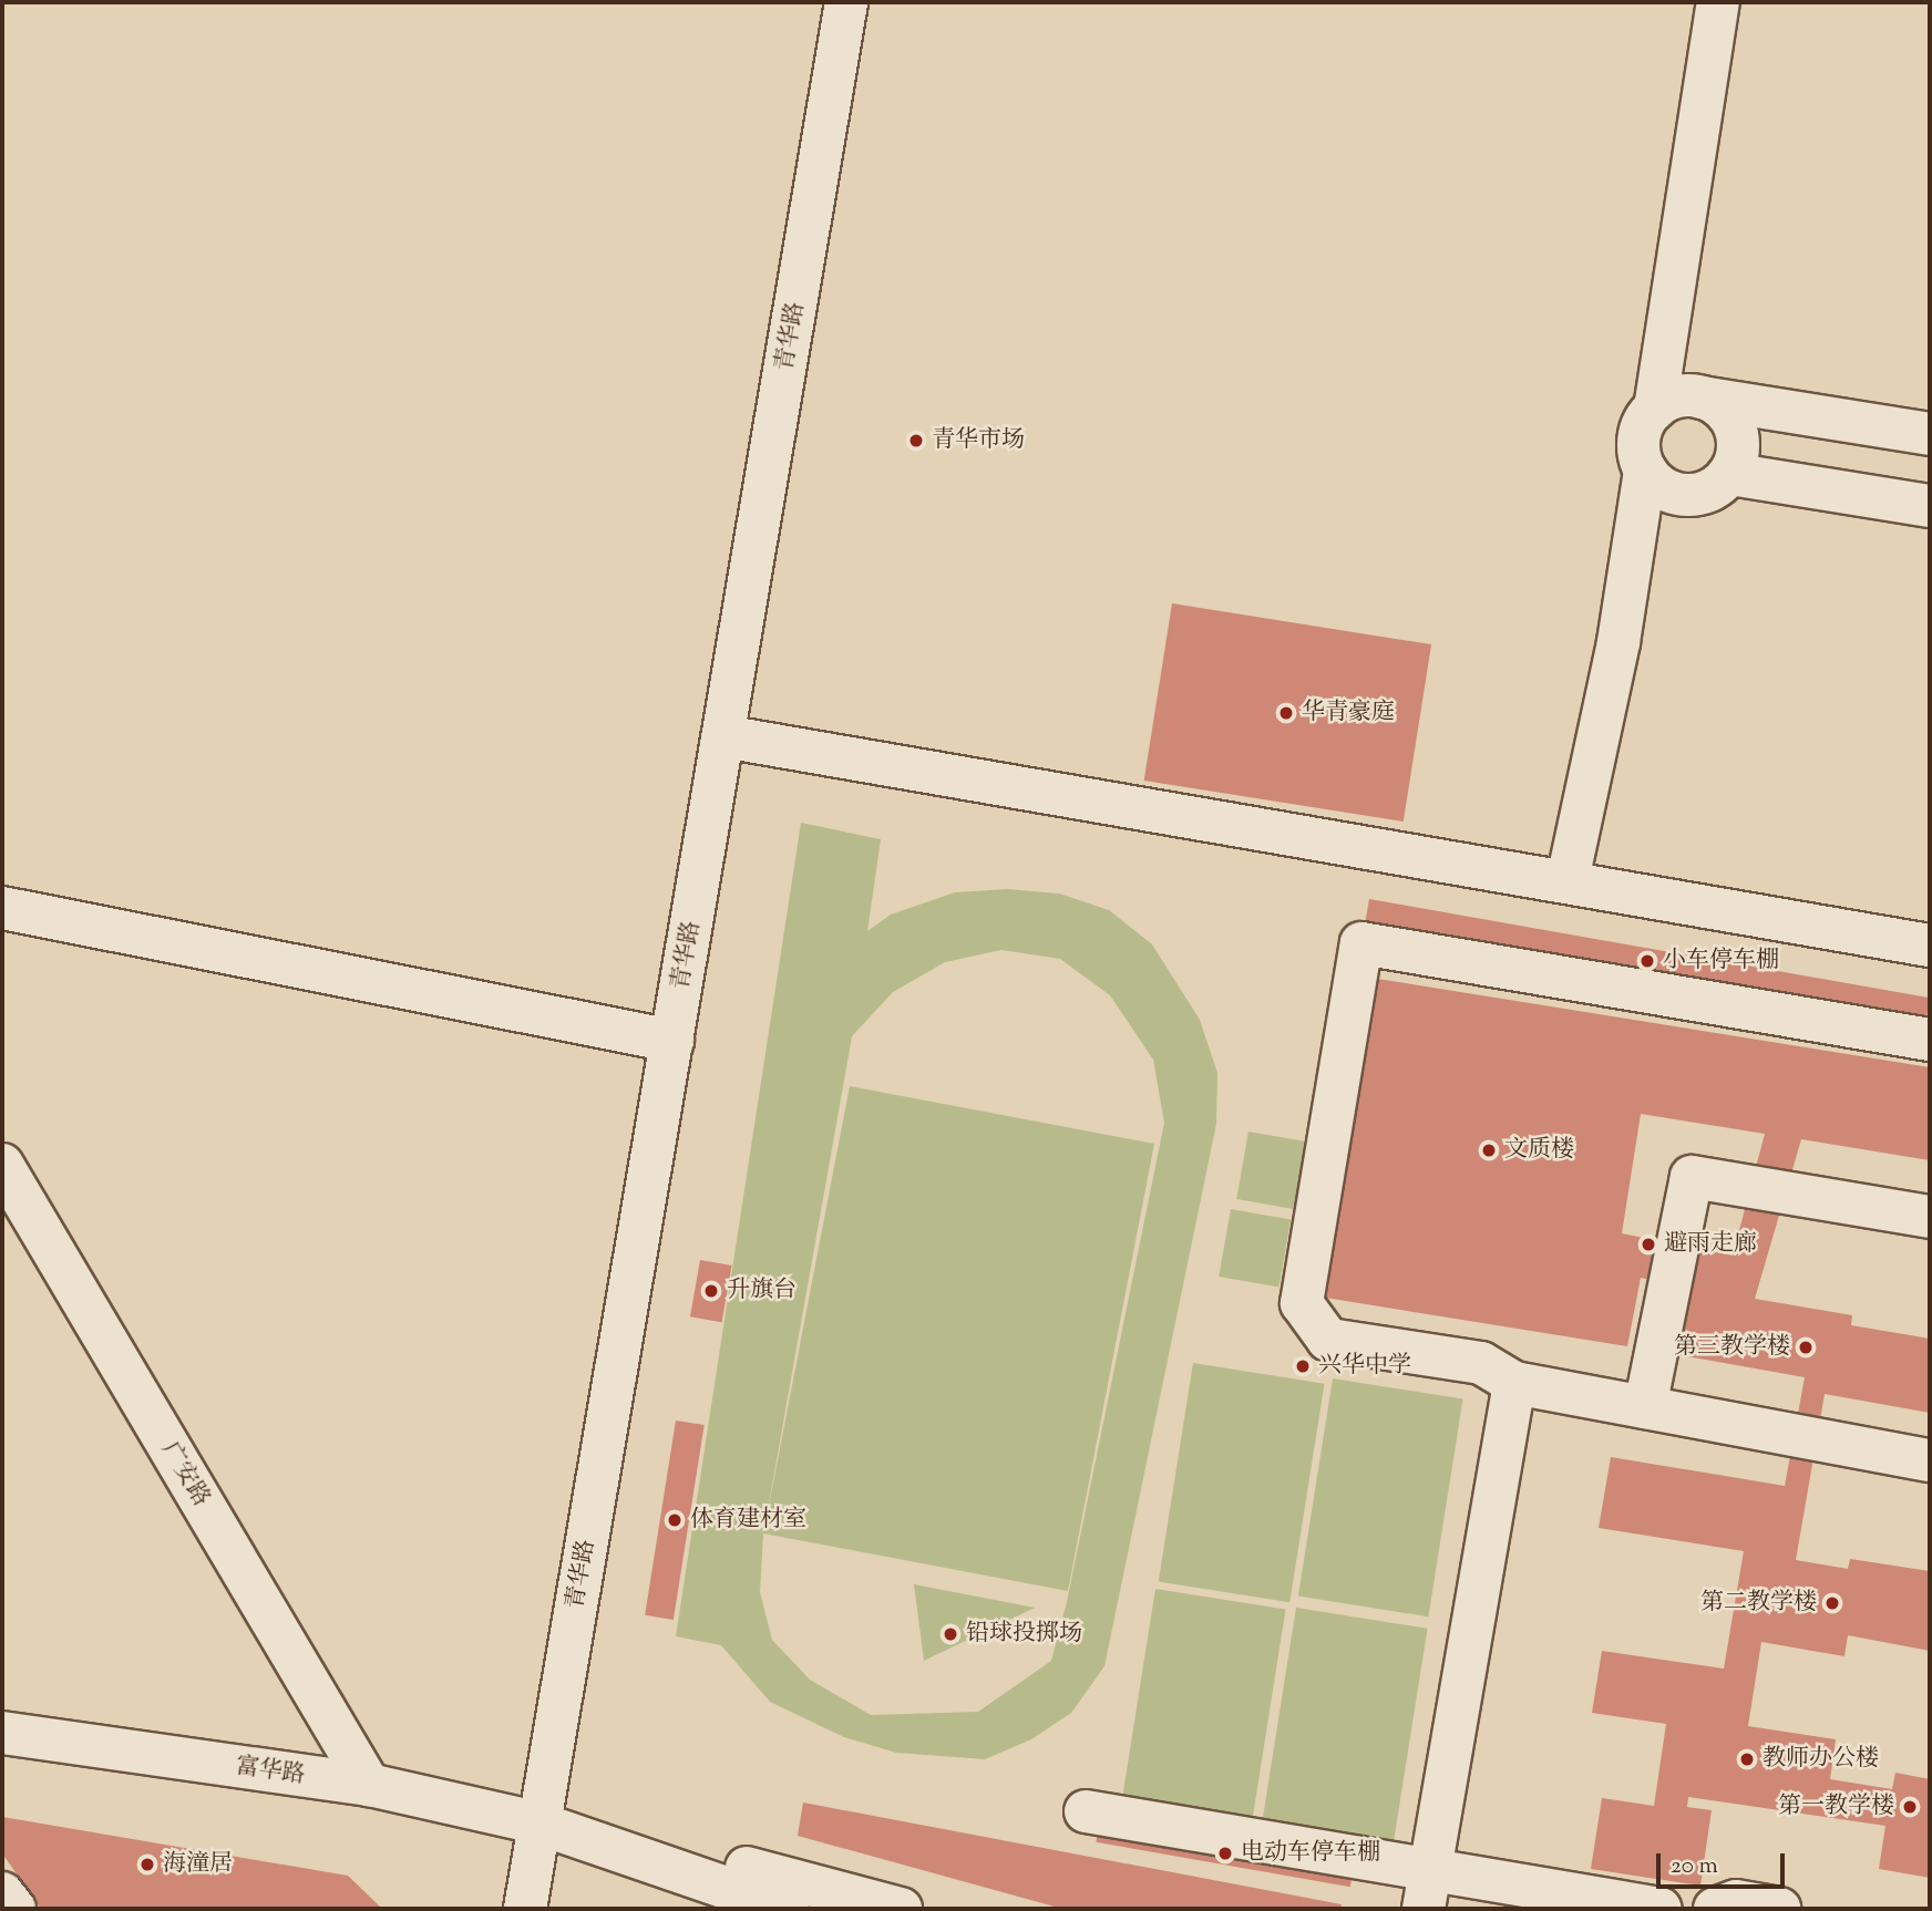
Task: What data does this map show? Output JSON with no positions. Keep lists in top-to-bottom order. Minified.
{"streets":{"street":["青华路","广安路","富华路"]},"crossings":[["青华路","富华路"],["广安路","富华路"]],"places":["青华市场","华青豪庭","小车停车棚","文质楼","避雨走廊","升旗台","第三教学楼","兴华中学","体育建材室","第二教学楼","铅球投掷场","教师办公楼","第一教学楼","电动车停车棚","海潼居"],"scale_bar":"20 m"}
